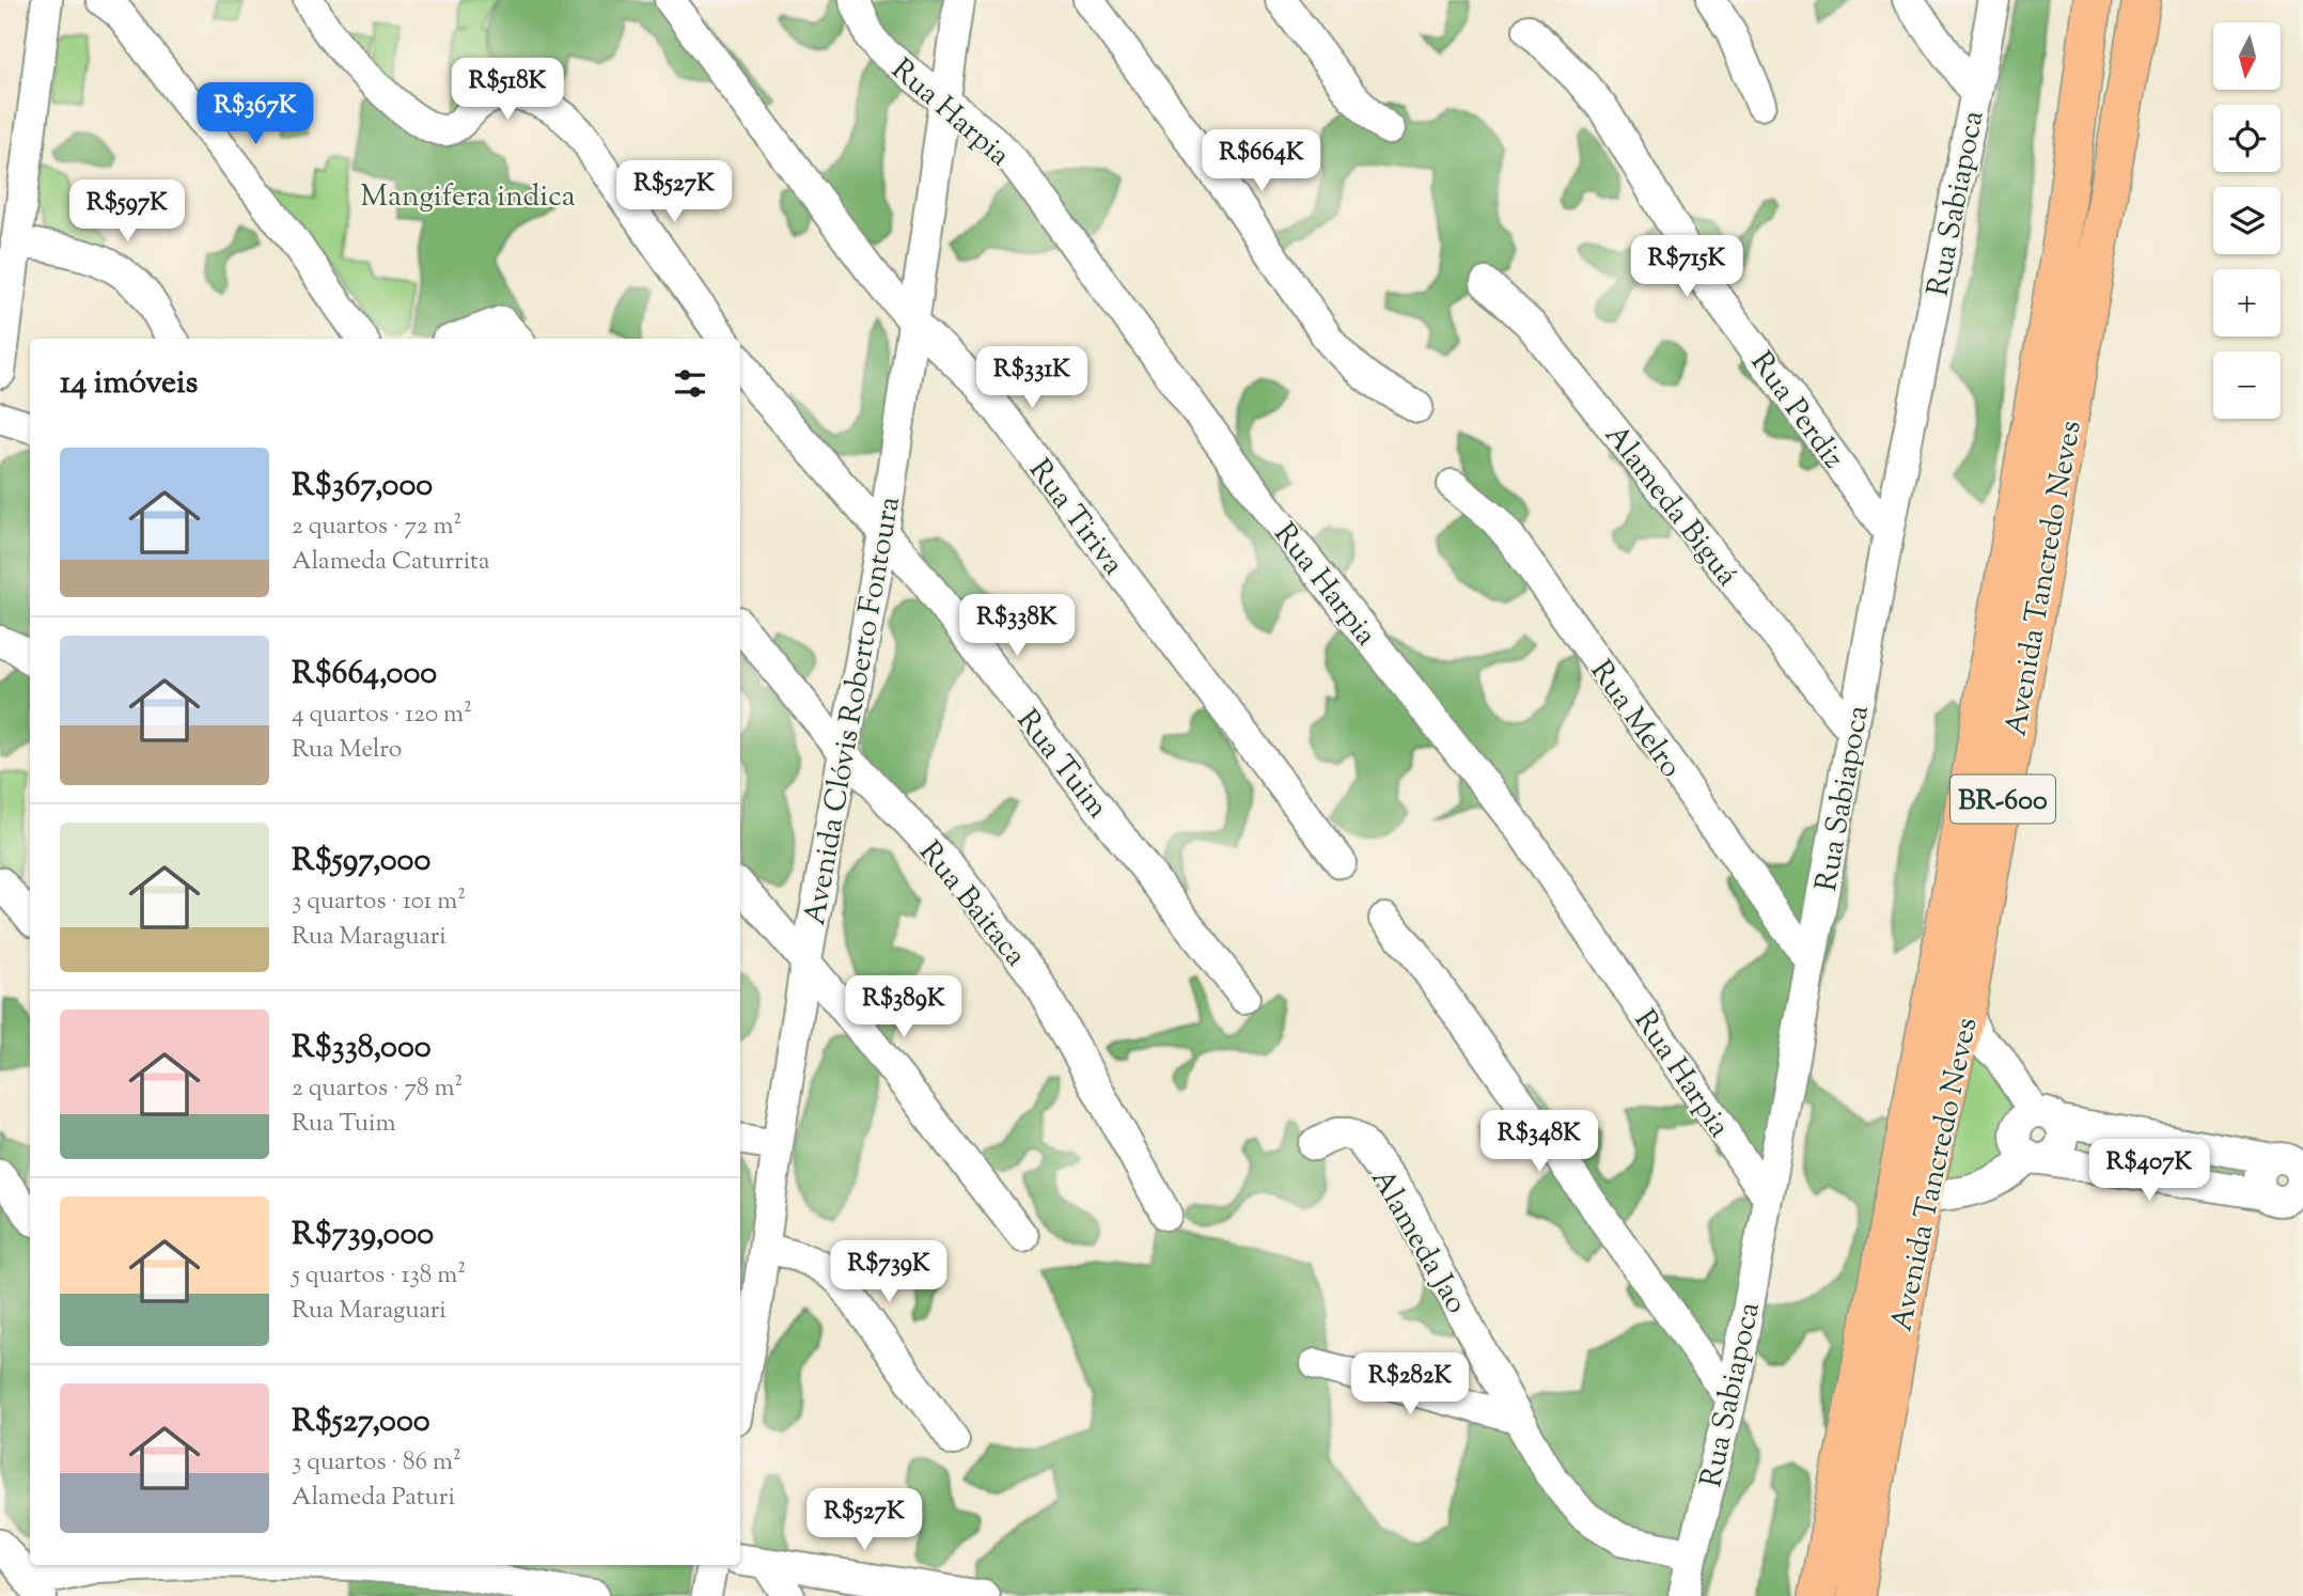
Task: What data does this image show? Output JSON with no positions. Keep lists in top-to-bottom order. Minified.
{"streets":{"main road":["Avenida Tancredo Neves","BR-600"],"street":["Rua Harpia","Rua Sabiapoca","Rua Perdiz","Alameda Biguá","Rua Tiriva","Avenida Clóvis Roberto Fontoura","Rua Melro","Rua Tuim","Rua Baitaca","Alameda Jao"]},"crossings":[["Rua Harpia","Rua Sabiapoca"],["Rua Harpia","Avenida Clóvis Roberto Fontoura"],["Rua Sabiapoca","Rua Perdiz"],["Rua Sabiapoca","Alameda Biguá"],["Rua Sabiapoca","Rua Melro"],["Rua Sabiapoca","Alameda Jao"],["Rua Tiriva","Avenida Clóvis Roberto Fontoura"],["Avenida Clóvis Roberto Fontoura","Rua Tuim"],["Avenida Clóvis Roberto Fontoura","Rua Baitaca"]],"parks":["Mangifera indica"],"north":"bottom","page":{"map_buttons":["+","−"],"price":["R$518K","R$367K","R$664K","R$527K","R$597K","R$715K","R$331K","R$338K","R$389K","R$348K","R$407K","R$739K","R$282K","R$527K"],"heading":"14 imóveis","list":[{"name":"R$367,000","note":"2 quartos · 72 m² · Alameda Caturrita"},{"name":"R$664,000","note":"4 quartos · 120 m² · Rua Melro"},{"name":"R$597,000","note":"3 quartos · 101 m² · Rua Maraguari"},{"name":"R$338,000","note":"2 quartos · 78 m² · Rua Tuim"},{"name":"R$739,000","note":"5 quartos · 138 m² · Rua Maraguari"},{"name":"R$527,000","note":"3 quartos · 86 m² · Alameda Paturi"}]}}
